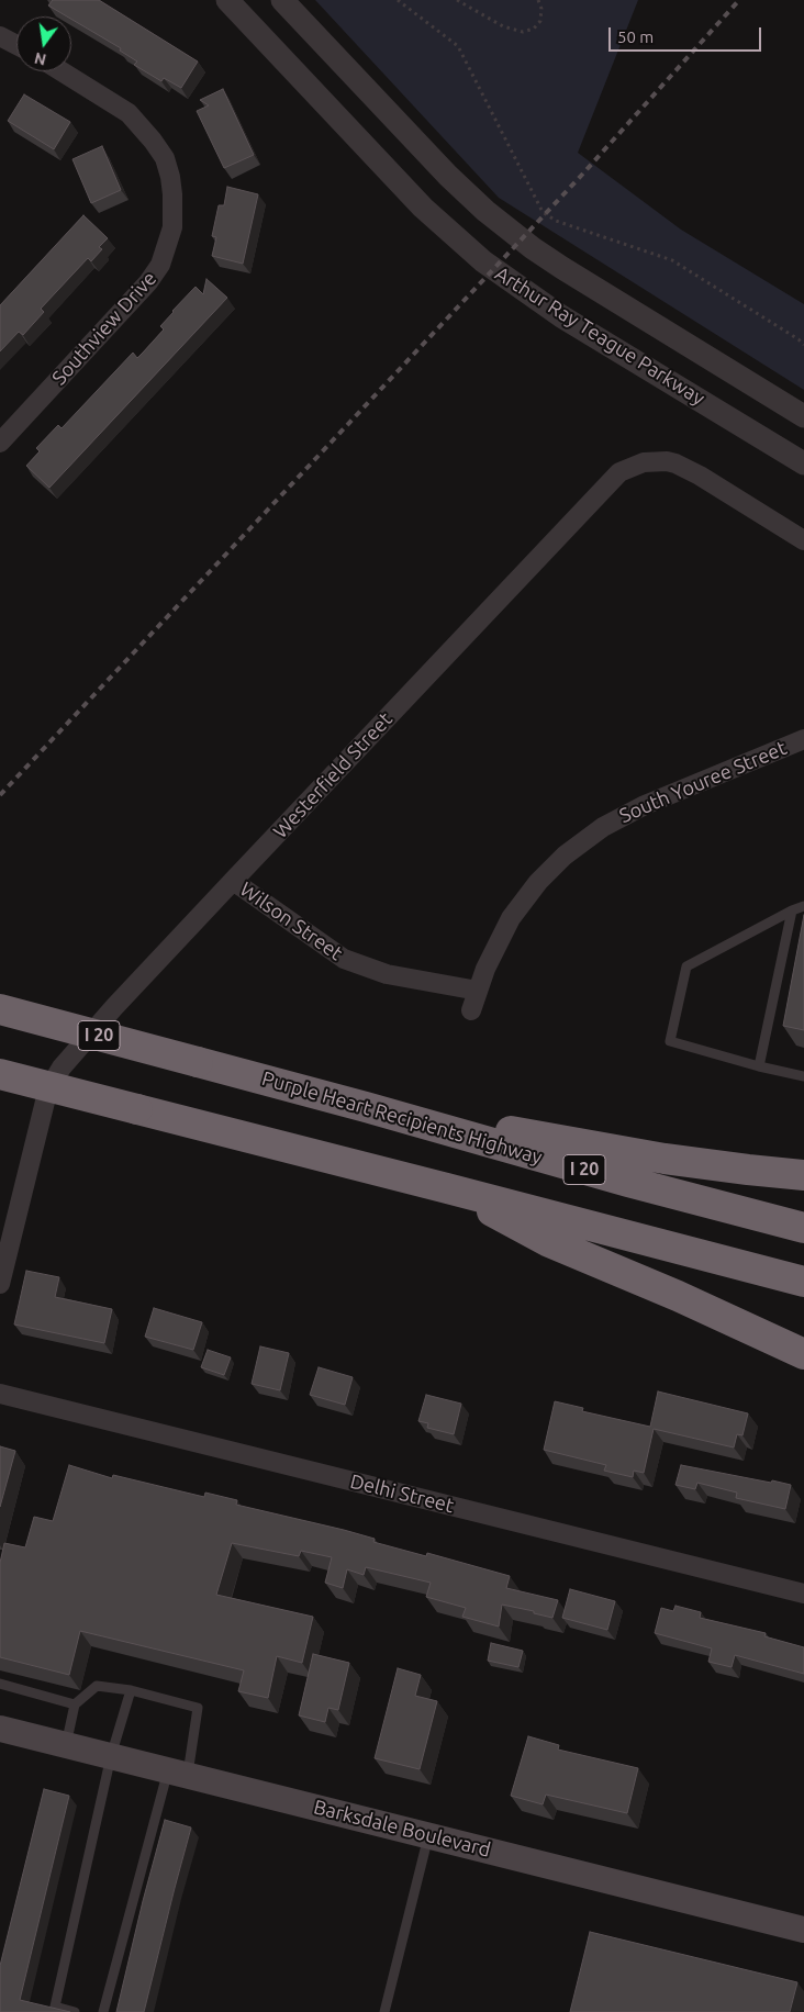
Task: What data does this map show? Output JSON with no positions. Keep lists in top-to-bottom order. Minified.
{"streets":{"highway":["I 20","Purple Heart Recipients Highway"],"main road":["Barksdale Boulevard"],"street":["Southview Drive","Arthur Ray Teague Parkway","Westerfield Street","South Youree Street","Wilson Street","Delhi Street"]},"crossings":[["Westerfield Street","Wilson Street"],["South Youree Street","Wilson Street"]],"scale_bar":"50 m","north":"bottom"}
